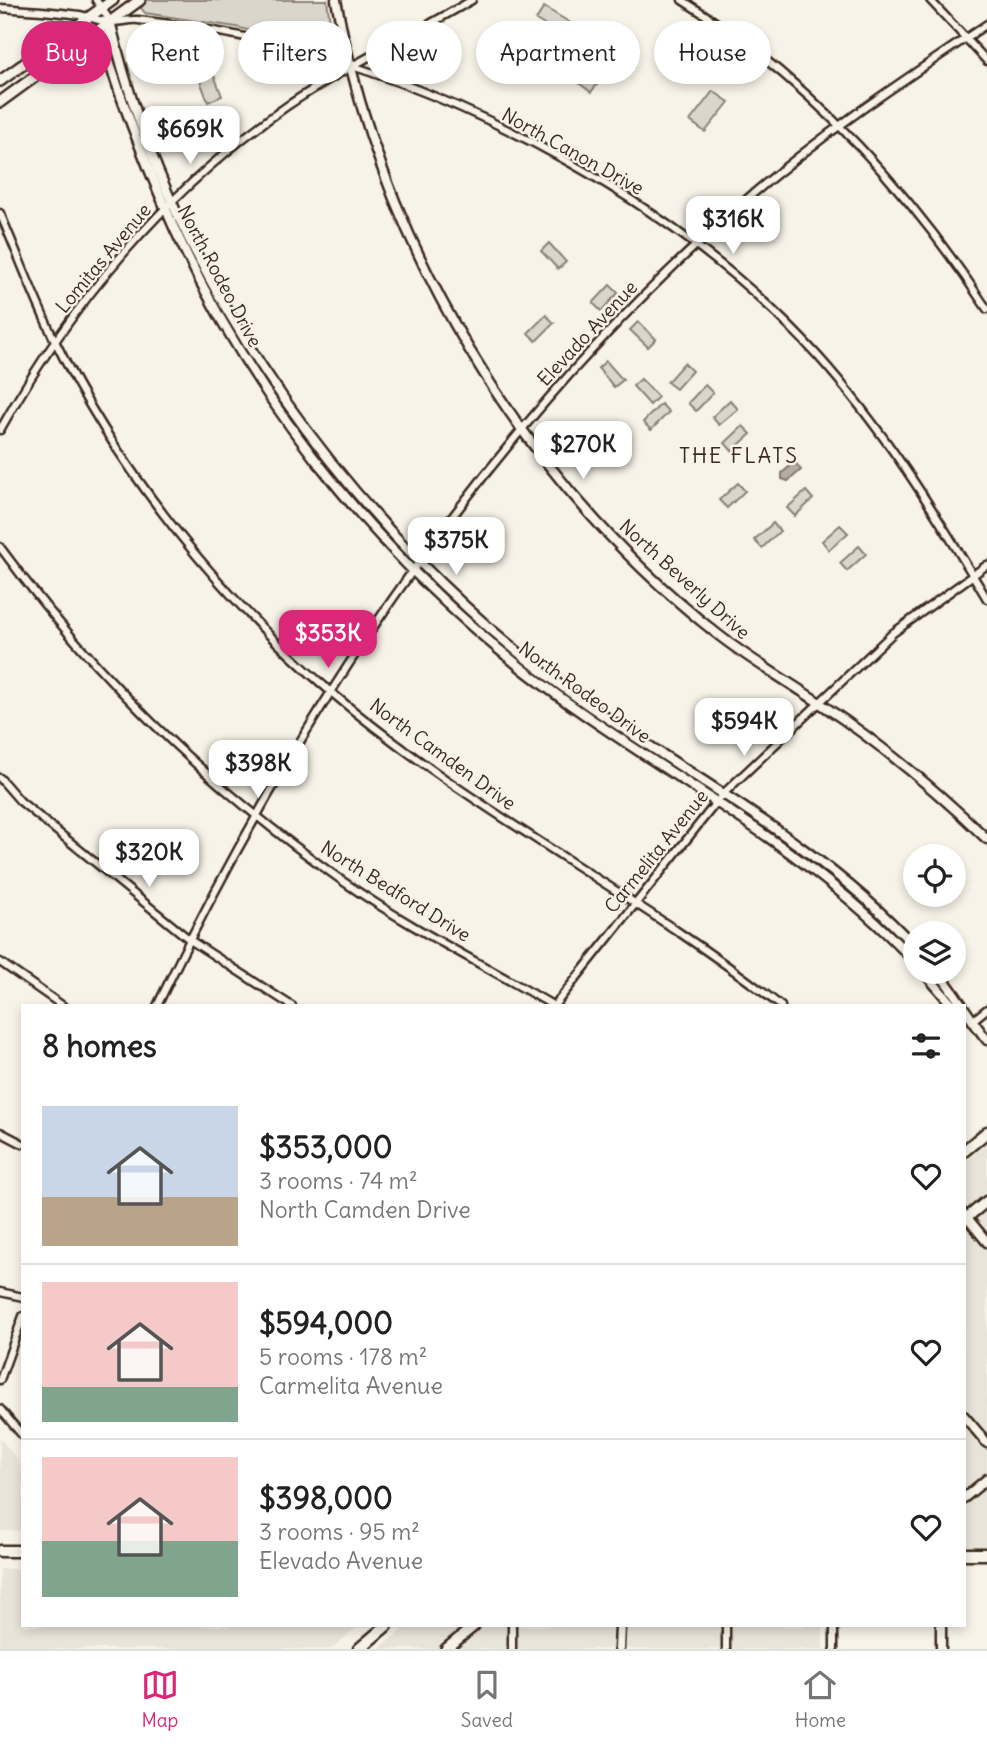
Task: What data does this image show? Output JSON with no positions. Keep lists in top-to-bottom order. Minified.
{"streets":{"street":["North Canon Drive","Lomitas Avenue","North Rodeo Drive","Elevado Avenue","North Beverly Drive","North Camden Drive","Carmelita Avenue","North Bedford Drive"]},"crossings":[["North Canon Drive","Elevado Avenue"],["North Canon Drive","Carmelita Avenue"],["Lomitas Avenue","North Rodeo Drive"],["Lomitas Avenue","North Camden Drive"],["North Rodeo Drive","Elevado Avenue"],["North Rodeo Drive","Carmelita Avenue"],["Elevado Avenue","North Beverly Drive"],["Elevado Avenue","North Camden Drive"],["Elevado Avenue","North Bedford Drive"],["North Beverly Drive","Carmelita Avenue"],["North Camden Drive","Carmelita Avenue"]],"districts":["THE FLATS"],"page":{"chip":["Buy","Rent","Filters","New","Apartment","House"],"price":["$669K","$316K","$270K","$375K","$353K","$594K","$398K","$320K"],"heading":"8 homes","list":[{"name":"$353,000","note":"3 rooms · 74 m² · North Camden Drive"},{"name":"$594,000","note":"5 rooms · 178 m² · Carmelita Avenue"},{"name":"$398,000","note":"3 rooms · 95 m² · Elevado Avenue"}],"tabs":["Map","Saved","Home"]}}
